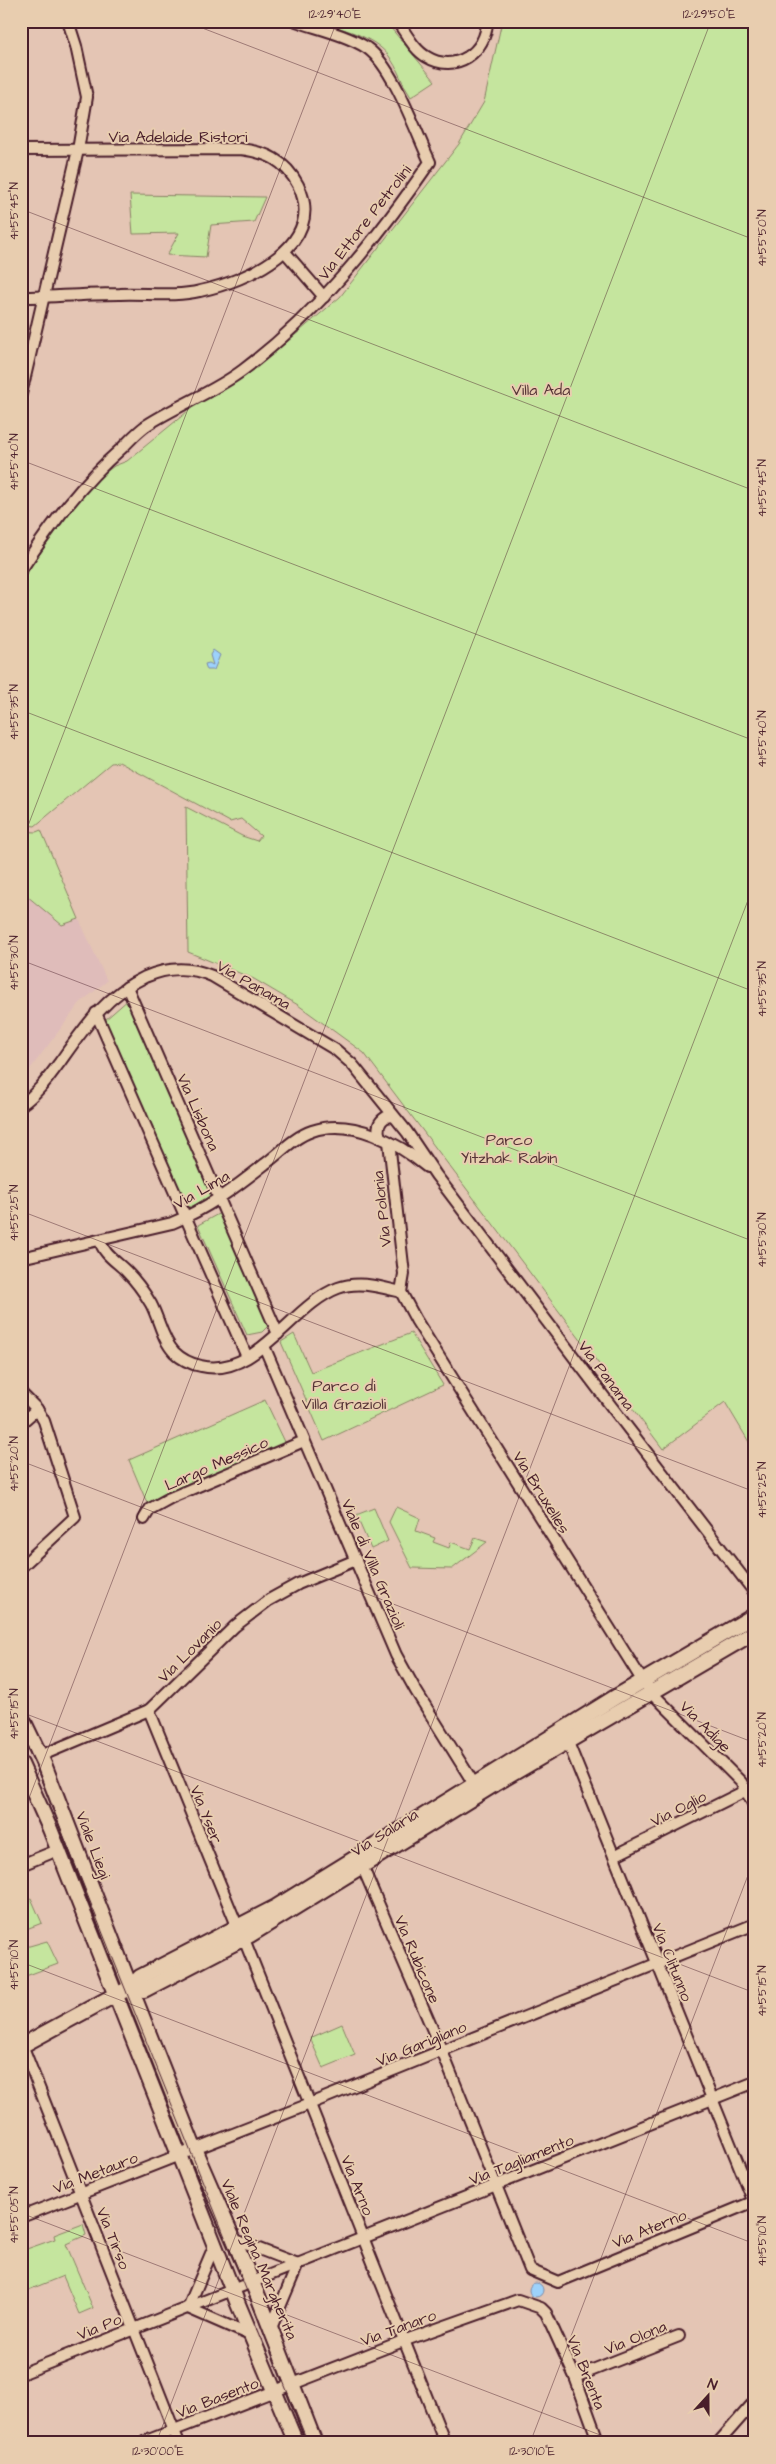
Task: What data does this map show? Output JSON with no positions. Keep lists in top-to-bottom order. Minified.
{"streets":{"main road":["Via Salaria","Viale Liegi","Viale Regina Margherita"],"street":["Via Adelaide Ristori","Via Ettore Petrolini","Via Panama","Via Lisbona","Via Lima","Via Polonia","Largo Messico","Via Bruxelles","Viale di Villa Grazioli","Via Lovanio","Via Adige","Via Oglio","Via Yser","Via Rubicone","Via Clitunno","Via Garigliano","Via Tagliamento","Via Metauro","Via Arno","Via Aterno","Via Tirso","Via Po","Via Tanaro","Via Olona","Via Brenta","Via Basento"]},"crossings":[["Via Panama","Via Lisbona"],["Via Panama","Via Lima"],["Via Panama","Via Polonia"],["Via Lisbona","Via Lima"],["Via Lima","Via Polonia"],["Via Polonia","Via Bruxelles"],["Largo Messico","Viale di Villa Grazioli"],["Via Bruxelles","Via Salaria"],["Viale di Villa Grazioli","Via Lovanio"],["Viale di Villa Grazioli","Via Salaria"],["Via Lovanio","Via Yser"],["Via Lovanio","Viale Liegi"],["Via Adige","Via Oglio"],["Via Adige","Via Salaria"],["Via Oglio","Via Clitunno"],["Via Yser","Via Salaria"],["Via Yser","Via Arno"],["Via Salaria","Viale Liegi"],["Via Salaria","Via Rubicone"],["Via Salaria","Via Clitunno"],["Via Salaria","Via Arno"],["Via Salaria","Via Tirso"],["Via Salaria","Viale Regina Margherita"],["Viale Liegi","Viale Regina Margherita"],["Via Rubicone","Via Garigliano"],["Via Rubicone","Via Tagliamento"],["Via Rubicone","Via Aterno"],["Via Clitunno","Via Garigliano"],["Via Clitunno","Via Tagliamento"],["Via Clitunno","Via Aterno"],["Via Garigliano","Via Arno"],["Via Garigliano","Viale Regina Margherita"],["Via Tagliamento","Via Arno"],["Via Tagliamento","Via Aterno"],["Via Tagliamento","Viale Regina Margherita"],["Via Tagliamento","Via Po"],["Via Metauro","Via Tirso"],["Via Arno","Via Tanaro"],["Via Tirso","Via Po"],["Via Tirso","Via Basento"],["Viale Regina Margherita","Via Po"],["Viale Regina Margherita","Via Tanaro"],["Via Tanaro","Via Brenta"],["Via Olona","Via Brenta"]],"parks":["Villa Ada","Parco Yitzhak Rabin","Parco di Villa Grazioli"],"north":"top","coordinates":["12°29'40\"E","12°29'50\"E","41°55'45\"N","41°55'50\"N","41°55'40\"N","41°55'35\"N","41°55'30\"N","41°55'25\"N","41°55'20\"N","41°55'15\"N","41°55'10\"N","41°55'05\"N","12°30'00\"E","12°30'10\"E"]}
